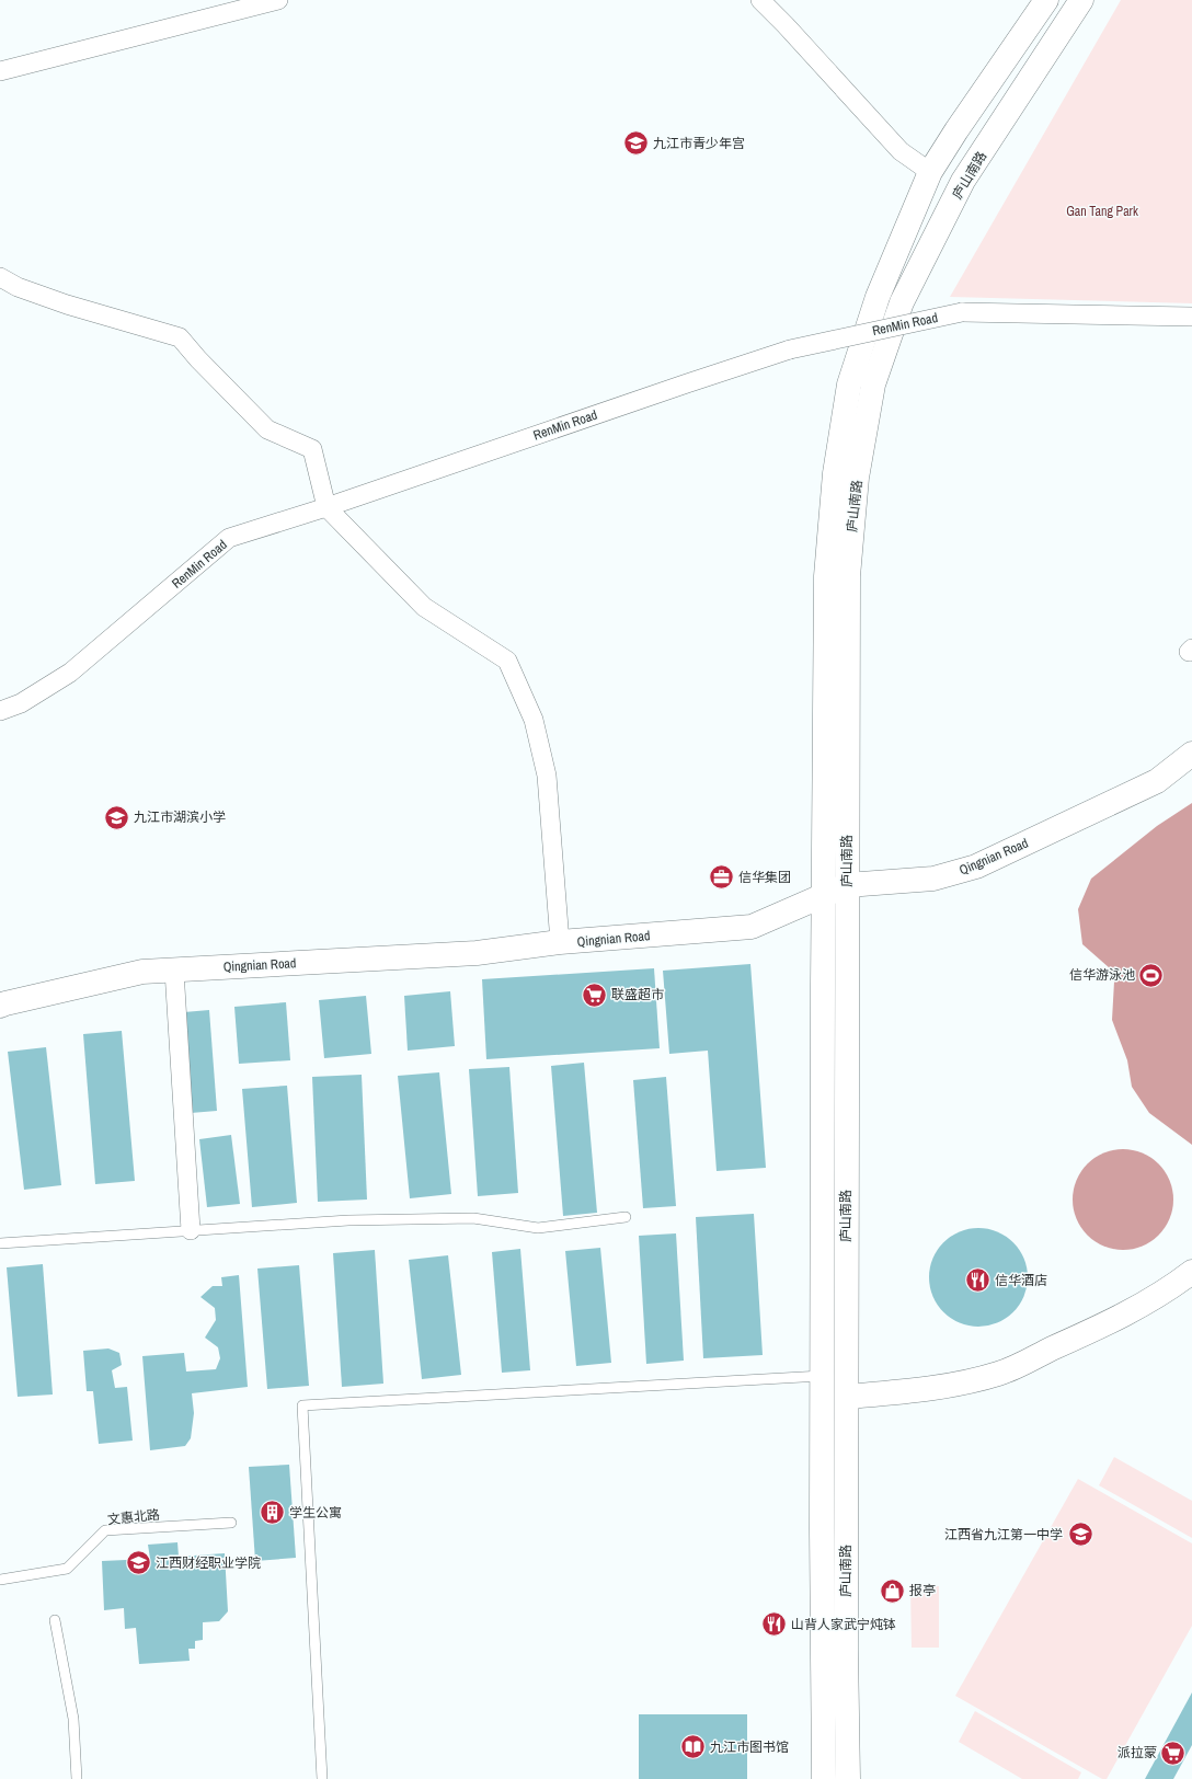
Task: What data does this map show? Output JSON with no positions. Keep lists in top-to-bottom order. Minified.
{"streets":{"main road":["庐山南路","Qingnian Road"],"street":["RenMin Road"],"lane":["文惠北路"]},"crossings":[["庐山南路","Qingnian Road"]],"parks":["Gan Tang Park"],"places":{"school or university":["九江市青少年宫","九江市湖滨小学","江西省九江第一中学","江西财经职业学院"],"office":["信华集团"],"sports":["信华游泳池"],"supermarket":["联盛超市","派拉蒙"],"restaurant":["信华酒店","山背人家武宁炖钵"],"building":["学生公寓"],"shop":["报亭"],"library":["九江市图书馆"]}}
